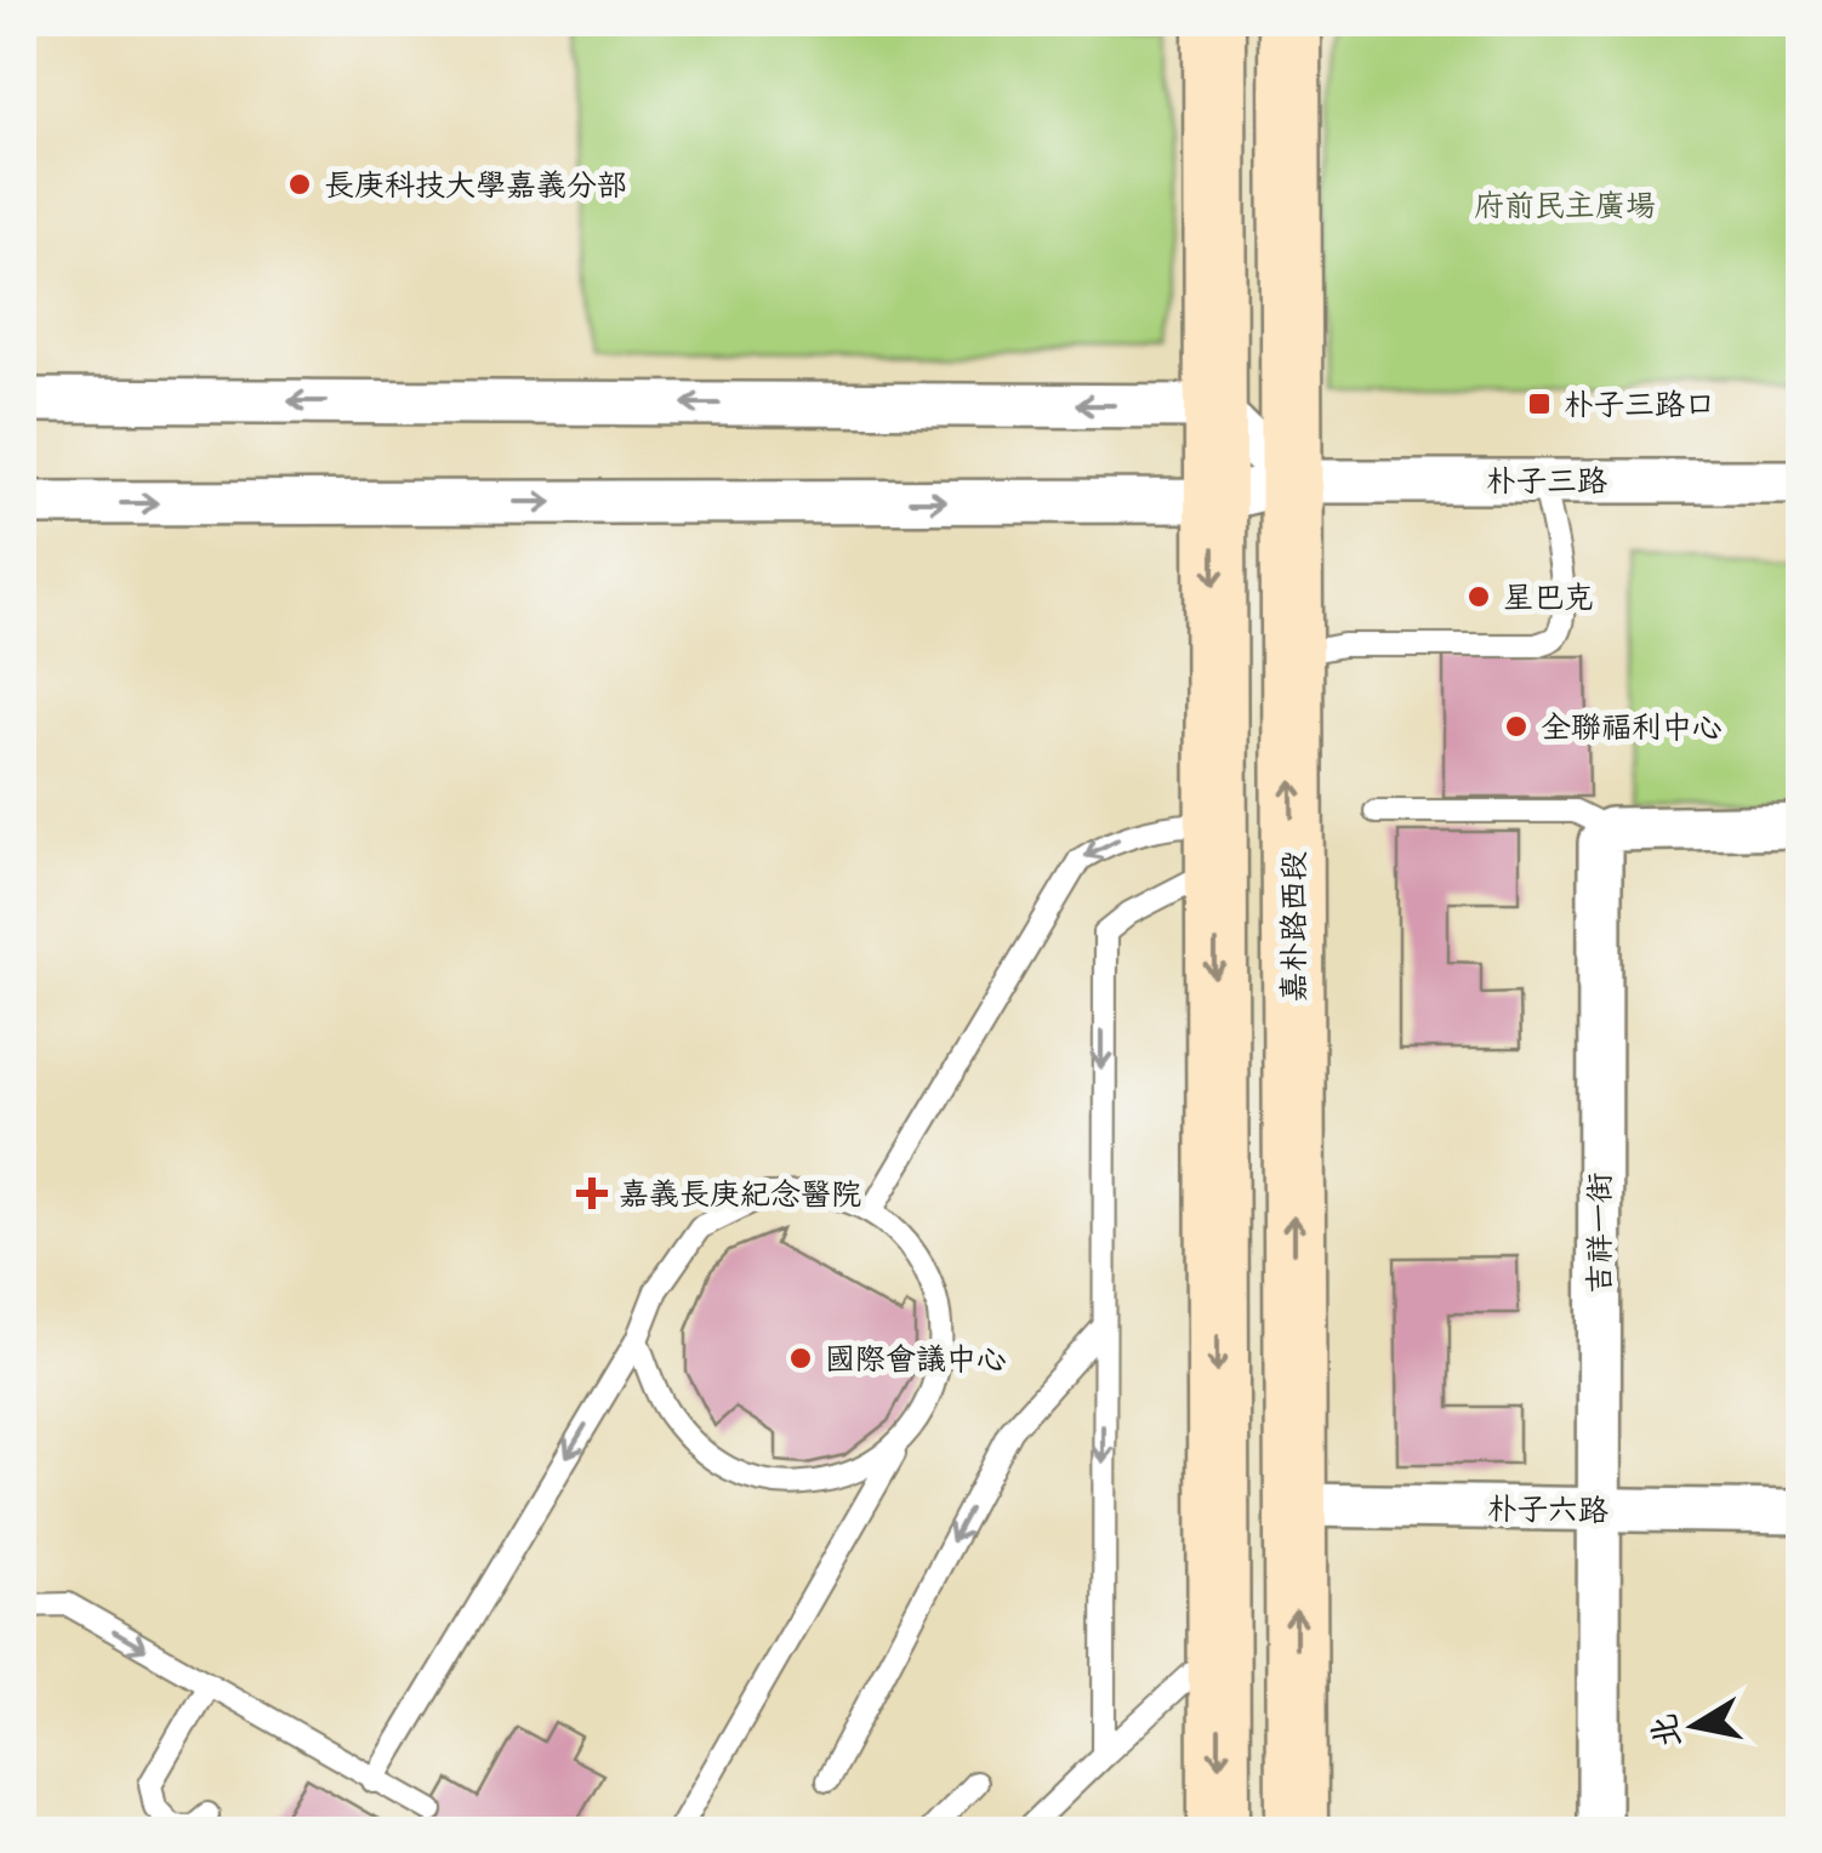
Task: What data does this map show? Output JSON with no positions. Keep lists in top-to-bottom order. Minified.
{"streets":{"main road":["嘉朴路西段"],"street":["朴子三路","吉祥一街","朴子六路"]},"crossings":[["朴子三路","嘉朴路西段"],["嘉朴路西段","朴子六路"],["吉祥一街","朴子六路"]],"parks":["府前民主廣場"],"places":{"other":["長庚科技大學嘉義分部","星巴克","全聯福利中心","國際會議中心"],"transit":["朴子三路口"],"health":["嘉義長庚紀念醫院"]},"north":"left"}
